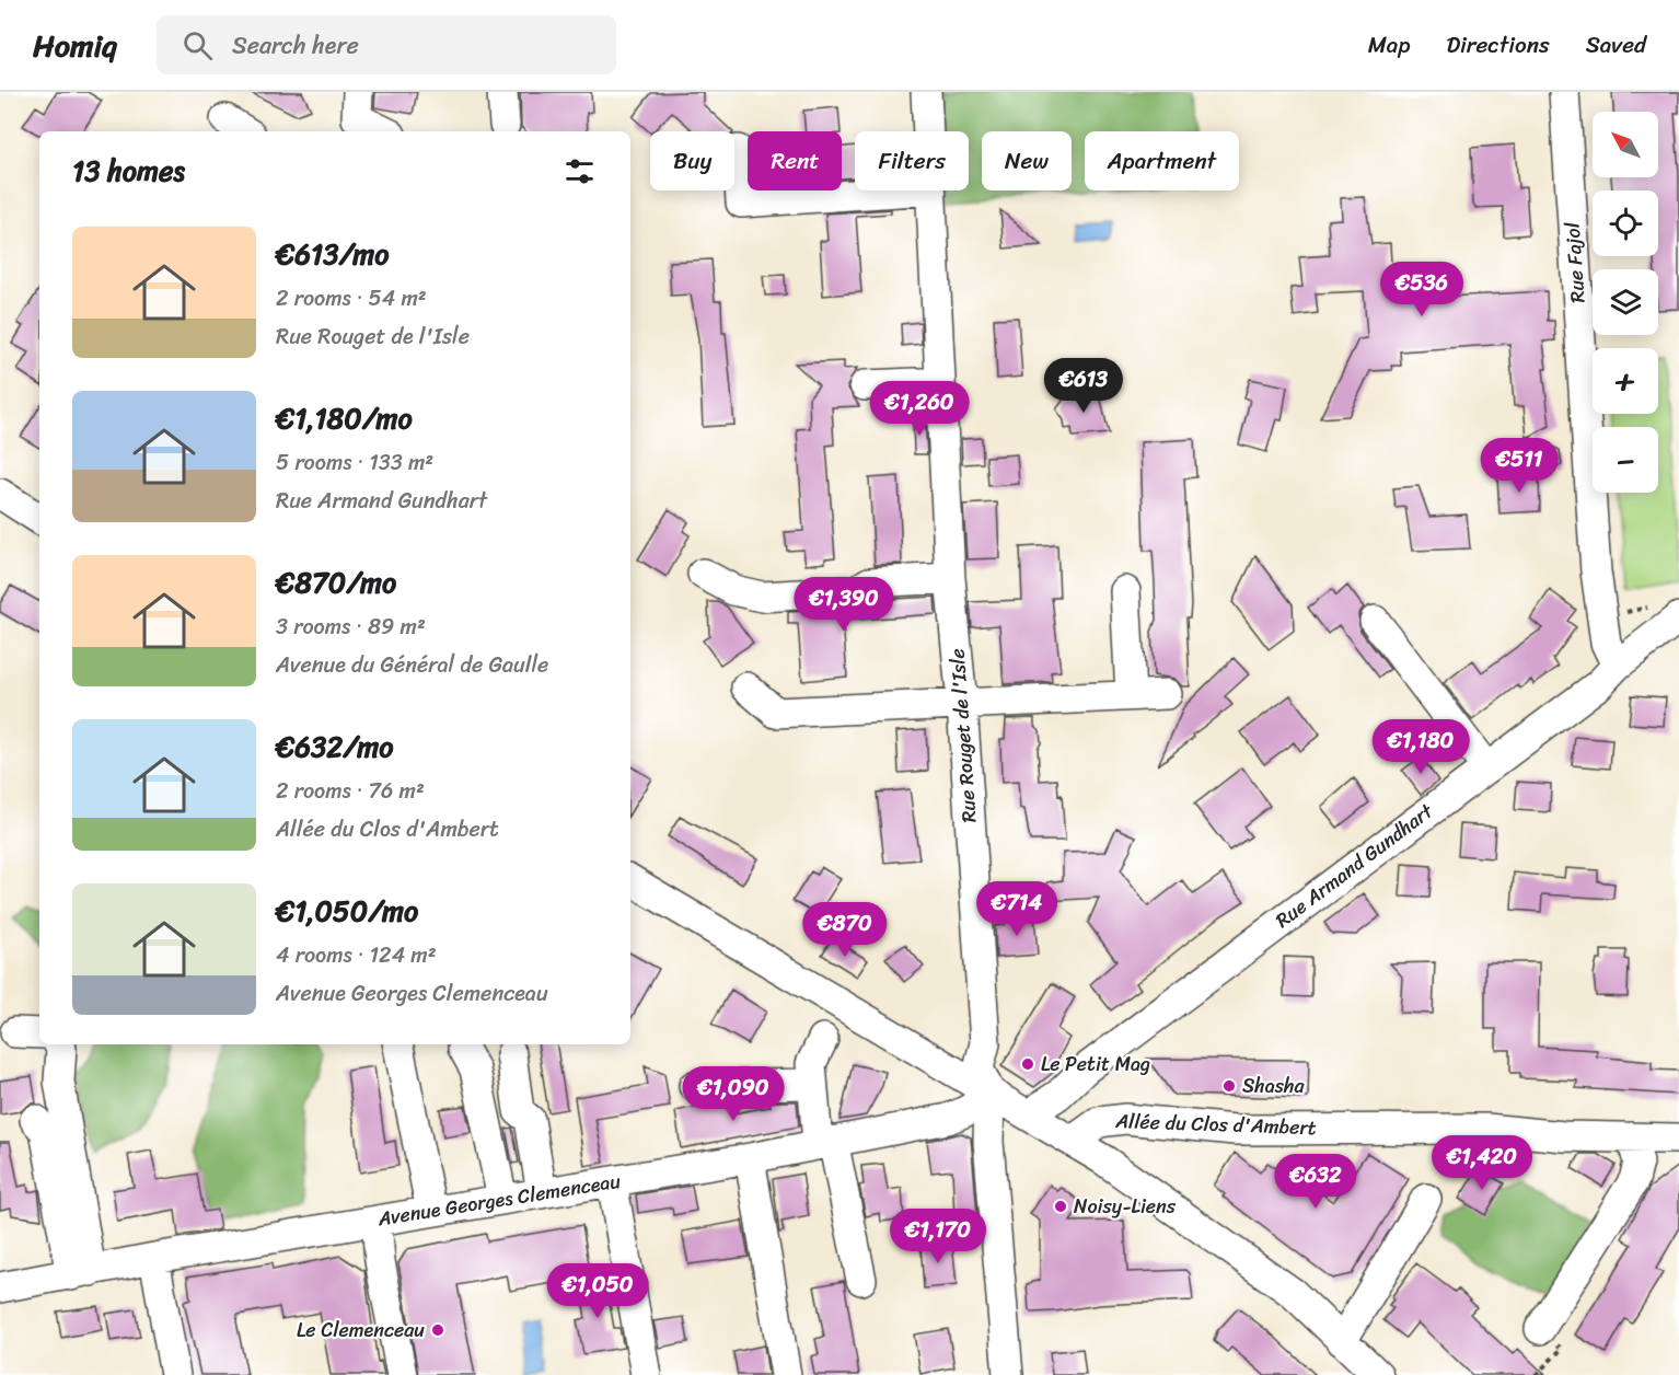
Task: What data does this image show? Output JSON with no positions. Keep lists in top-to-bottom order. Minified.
{"streets":{"street":["Rue Fajol","Rue Rouget de l'Isle","Rue Armand Gundhart","Allée du Clos d'Ambert","Avenue Georges Clemenceau"]},"crossings":[["Rue Fajol","Rue Armand Gundhart"],["Rue Rouget de l'Isle","Avenue Georges Clemenceau"]],"places":["Le Petit Mag","Shasha","Noisy-Liens","Le Clemenceau"],"north":"top left","page":{"header":"Homiq","search":"Search here","nav":["Map","Directions","Saved"],"map_buttons":["+","−"],"chip":["Buy","Rent","Filters","New","Apartment"],"heading":"13 homes","list":[{"name":"€613/mo","note":"2 rooms · 54 m² · Rue Rouget de l'Isle"},{"name":"€1,180/mo","note":"5 rooms · 133 m² · Rue Armand Gundhart"},{"name":"€870/mo","note":"3 rooms · 89 m² · Avenue du Général de Gaulle"},{"name":"€632/mo","note":"2 rooms · 76 m² · Allée du Clos d'Ambert"},{"name":"€1,050/mo","note":"4 rooms · 124 m² · Avenue Georges Clemenceau"}],"price":["€536","€613","€1,260","€511","€1,390","€1,180","€714","€870","€1,090","€1,420","€632","€1,170","€1,050"]}}
